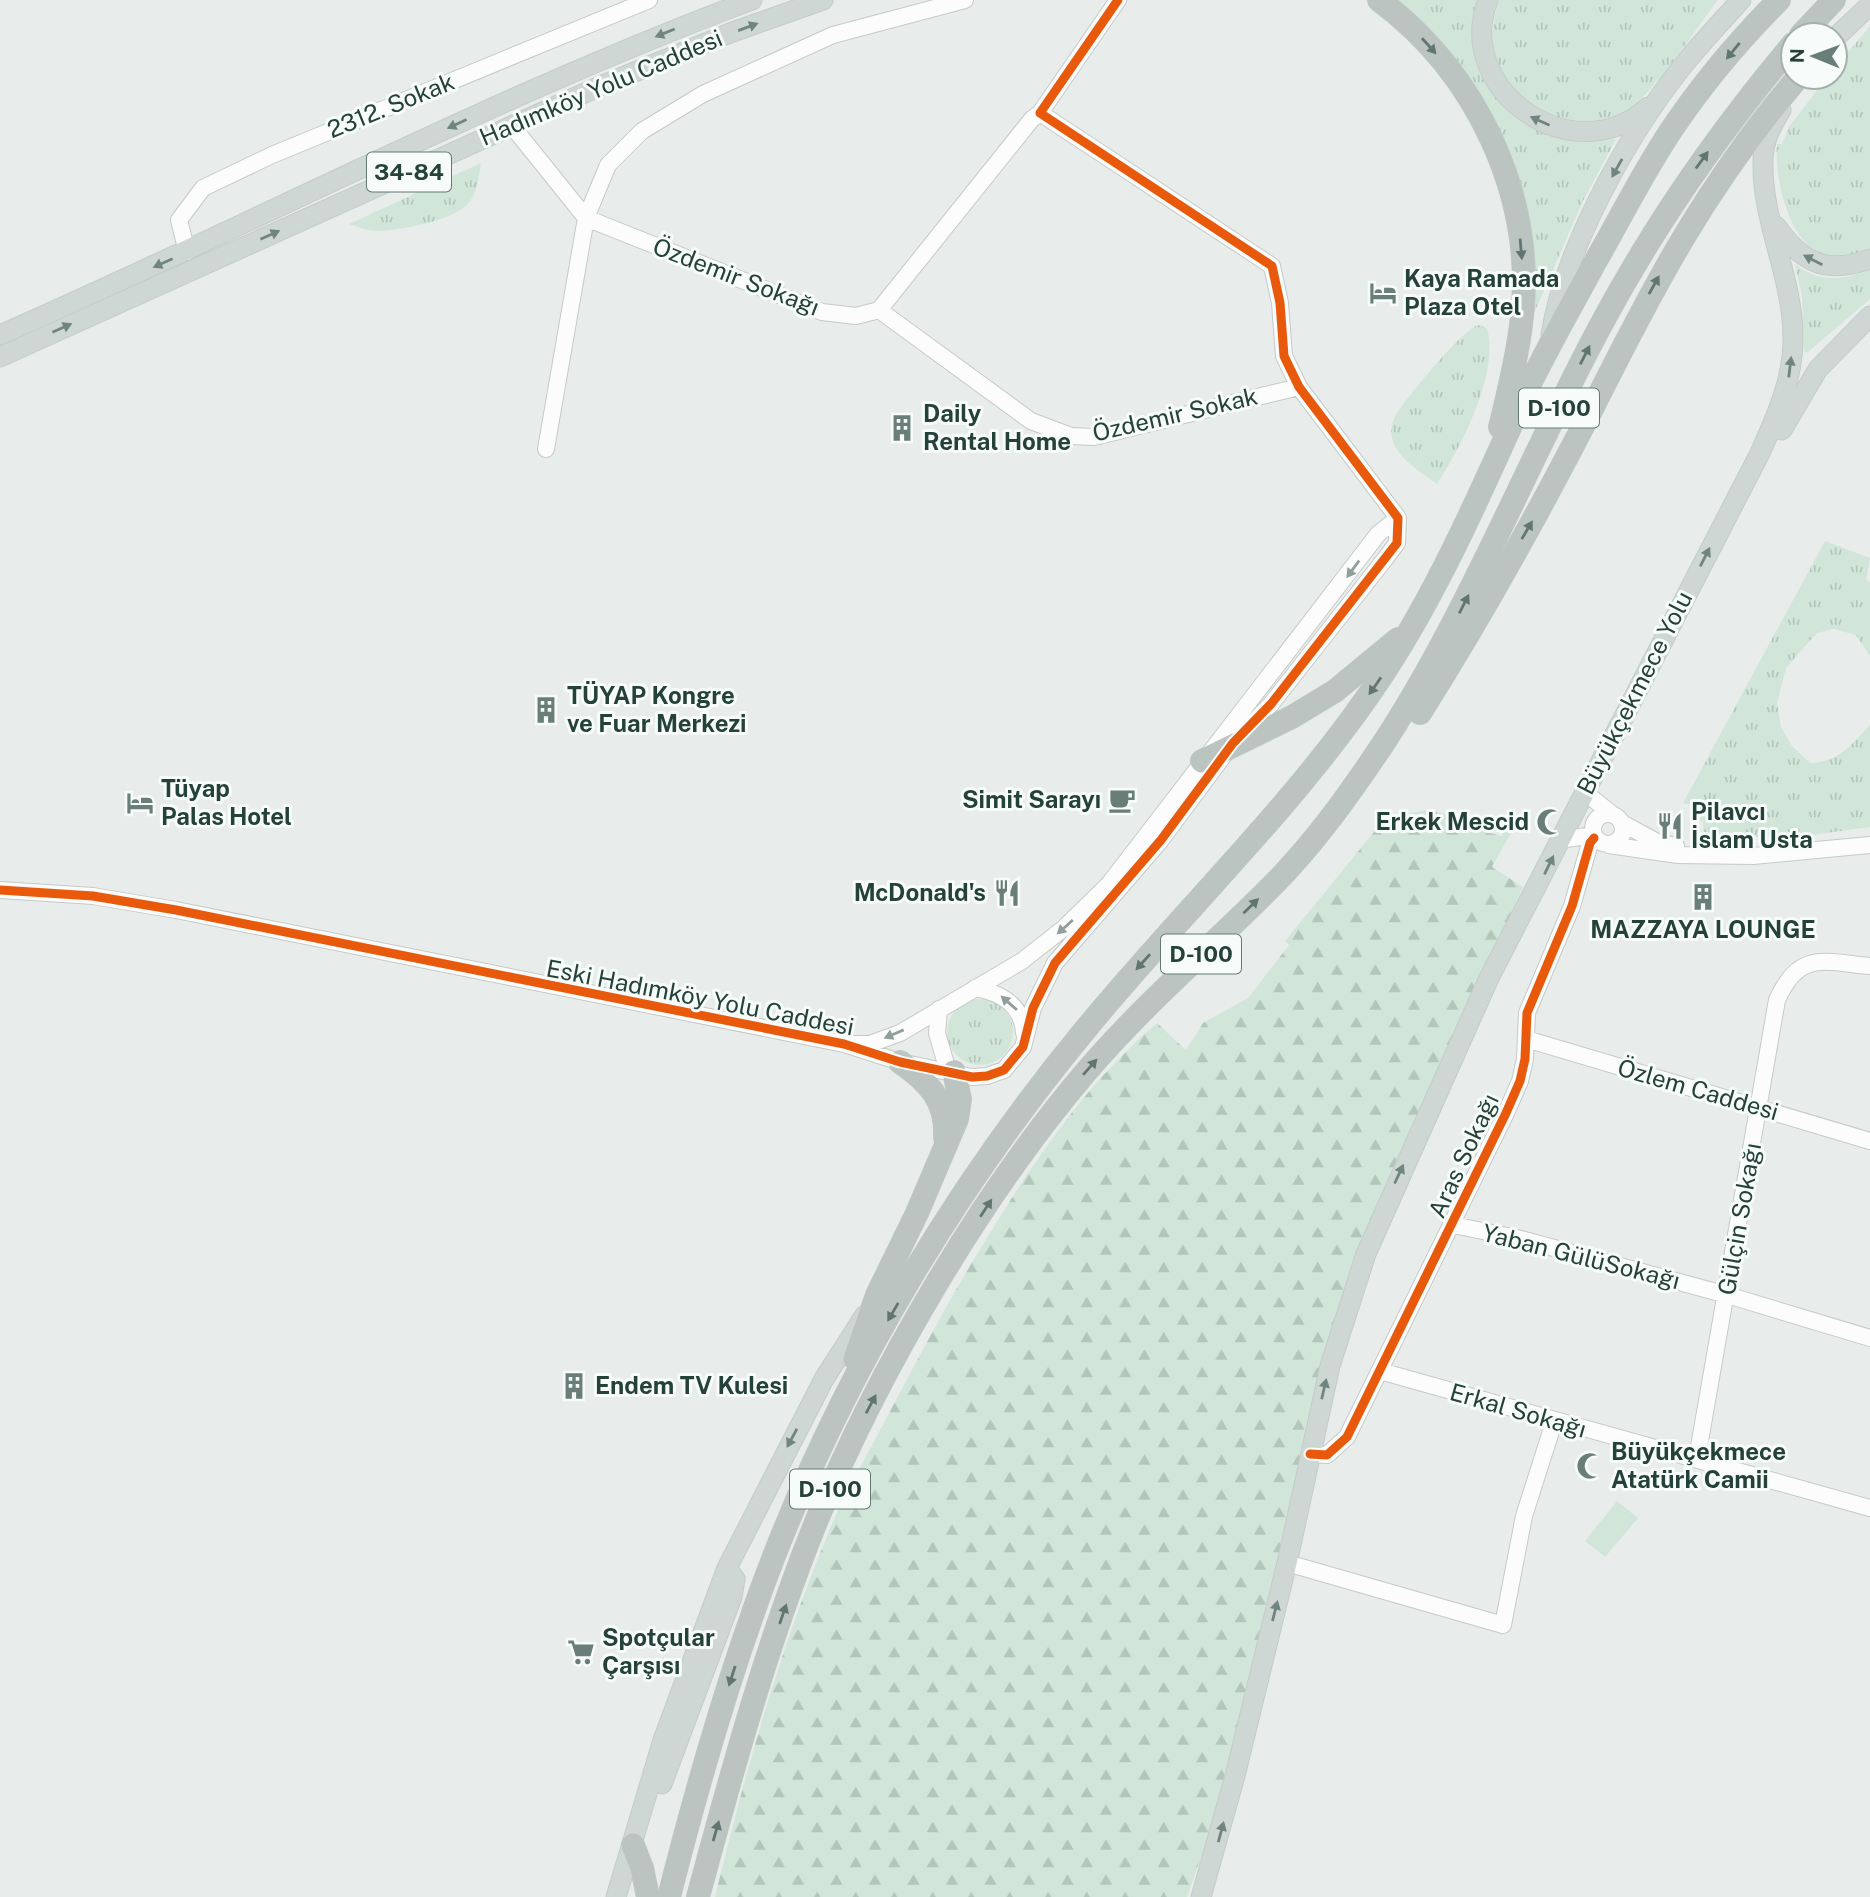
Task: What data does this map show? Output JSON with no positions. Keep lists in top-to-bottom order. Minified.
{"streets":{"highway":["D-100"],"main road":["Hadımköy Yolu Caddesi","34-84","Büyükçekmece Yolu"],"street":["2312. Sokak","Özdemir Sokağı","Özdemir Sokak","Eski Hadımköy Yolu Caddesi","Özlem Caddesi","Aras Sokağı","Gülçin Sokağı","Yaban GülüSokağı","Erkal Sokağı"]},"crossings":[["Hadımköy Yolu Caddesi","2312. Sokak"],["Hadımköy Yolu Caddesi","Özdemir Sokağı"],["Özdemir Sokağı","Özdemir Sokak"],["Büyükçekmece Yolu","Aras Sokağı"],["Özlem Caddesi","Aras Sokağı"],["Özlem Caddesi","Gülçin Sokağı"],["Aras Sokağı","Yaban GülüSokağı"],["Aras Sokağı","Erkal Sokağı"],["Gülçin Sokağı","Yaban GülüSokağı"],["Gülçin Sokağı","Erkal Sokağı"]],"one_way":["Büyükçekmece Yolu"],"places":{"hotel":["Kaya Ramada Plaza Otel","Tüyap Palas Hotel"],"building":["Daily Rental Home","TÜYAP Kongre ve Fuar Merkezi","MAZZAYA LOUNGE","Endem TV Kulesi"],"cafe":["Simit Sarayı"],"mosque":["Erkek Mescid","Büyükçekmece Atatürk Camii"],"restaurant":["Pilavcı İslam Usta","McDonald's"],"supermarket":["Spotçular Çarşısı"]},"north":"left"}
